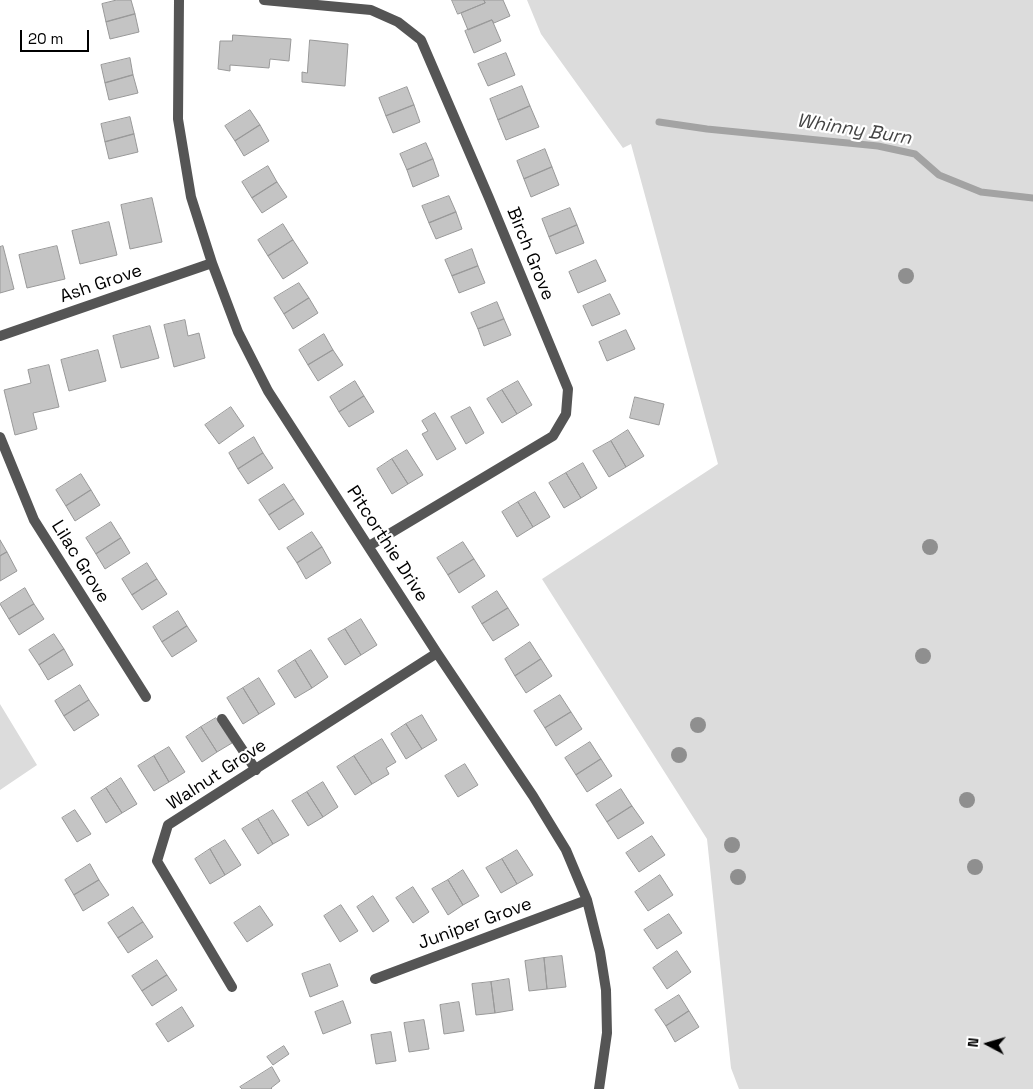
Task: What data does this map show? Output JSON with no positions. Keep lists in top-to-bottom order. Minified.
{"streets":{"street":["Birch Grove","Ash Grove","Pitcorthie Drive","Lilac Grove","Walnut Grove","Juniper Grove"]},"crossings":[["Birch Grove","Pitcorthie Drive"],["Ash Grove","Pitcorthie Drive"],["Pitcorthie Drive","Walnut Grove"],["Pitcorthie Drive","Juniper Grove"]],"water":["Whinny Burn"],"scale_bar":"20 m","north":"left"}
